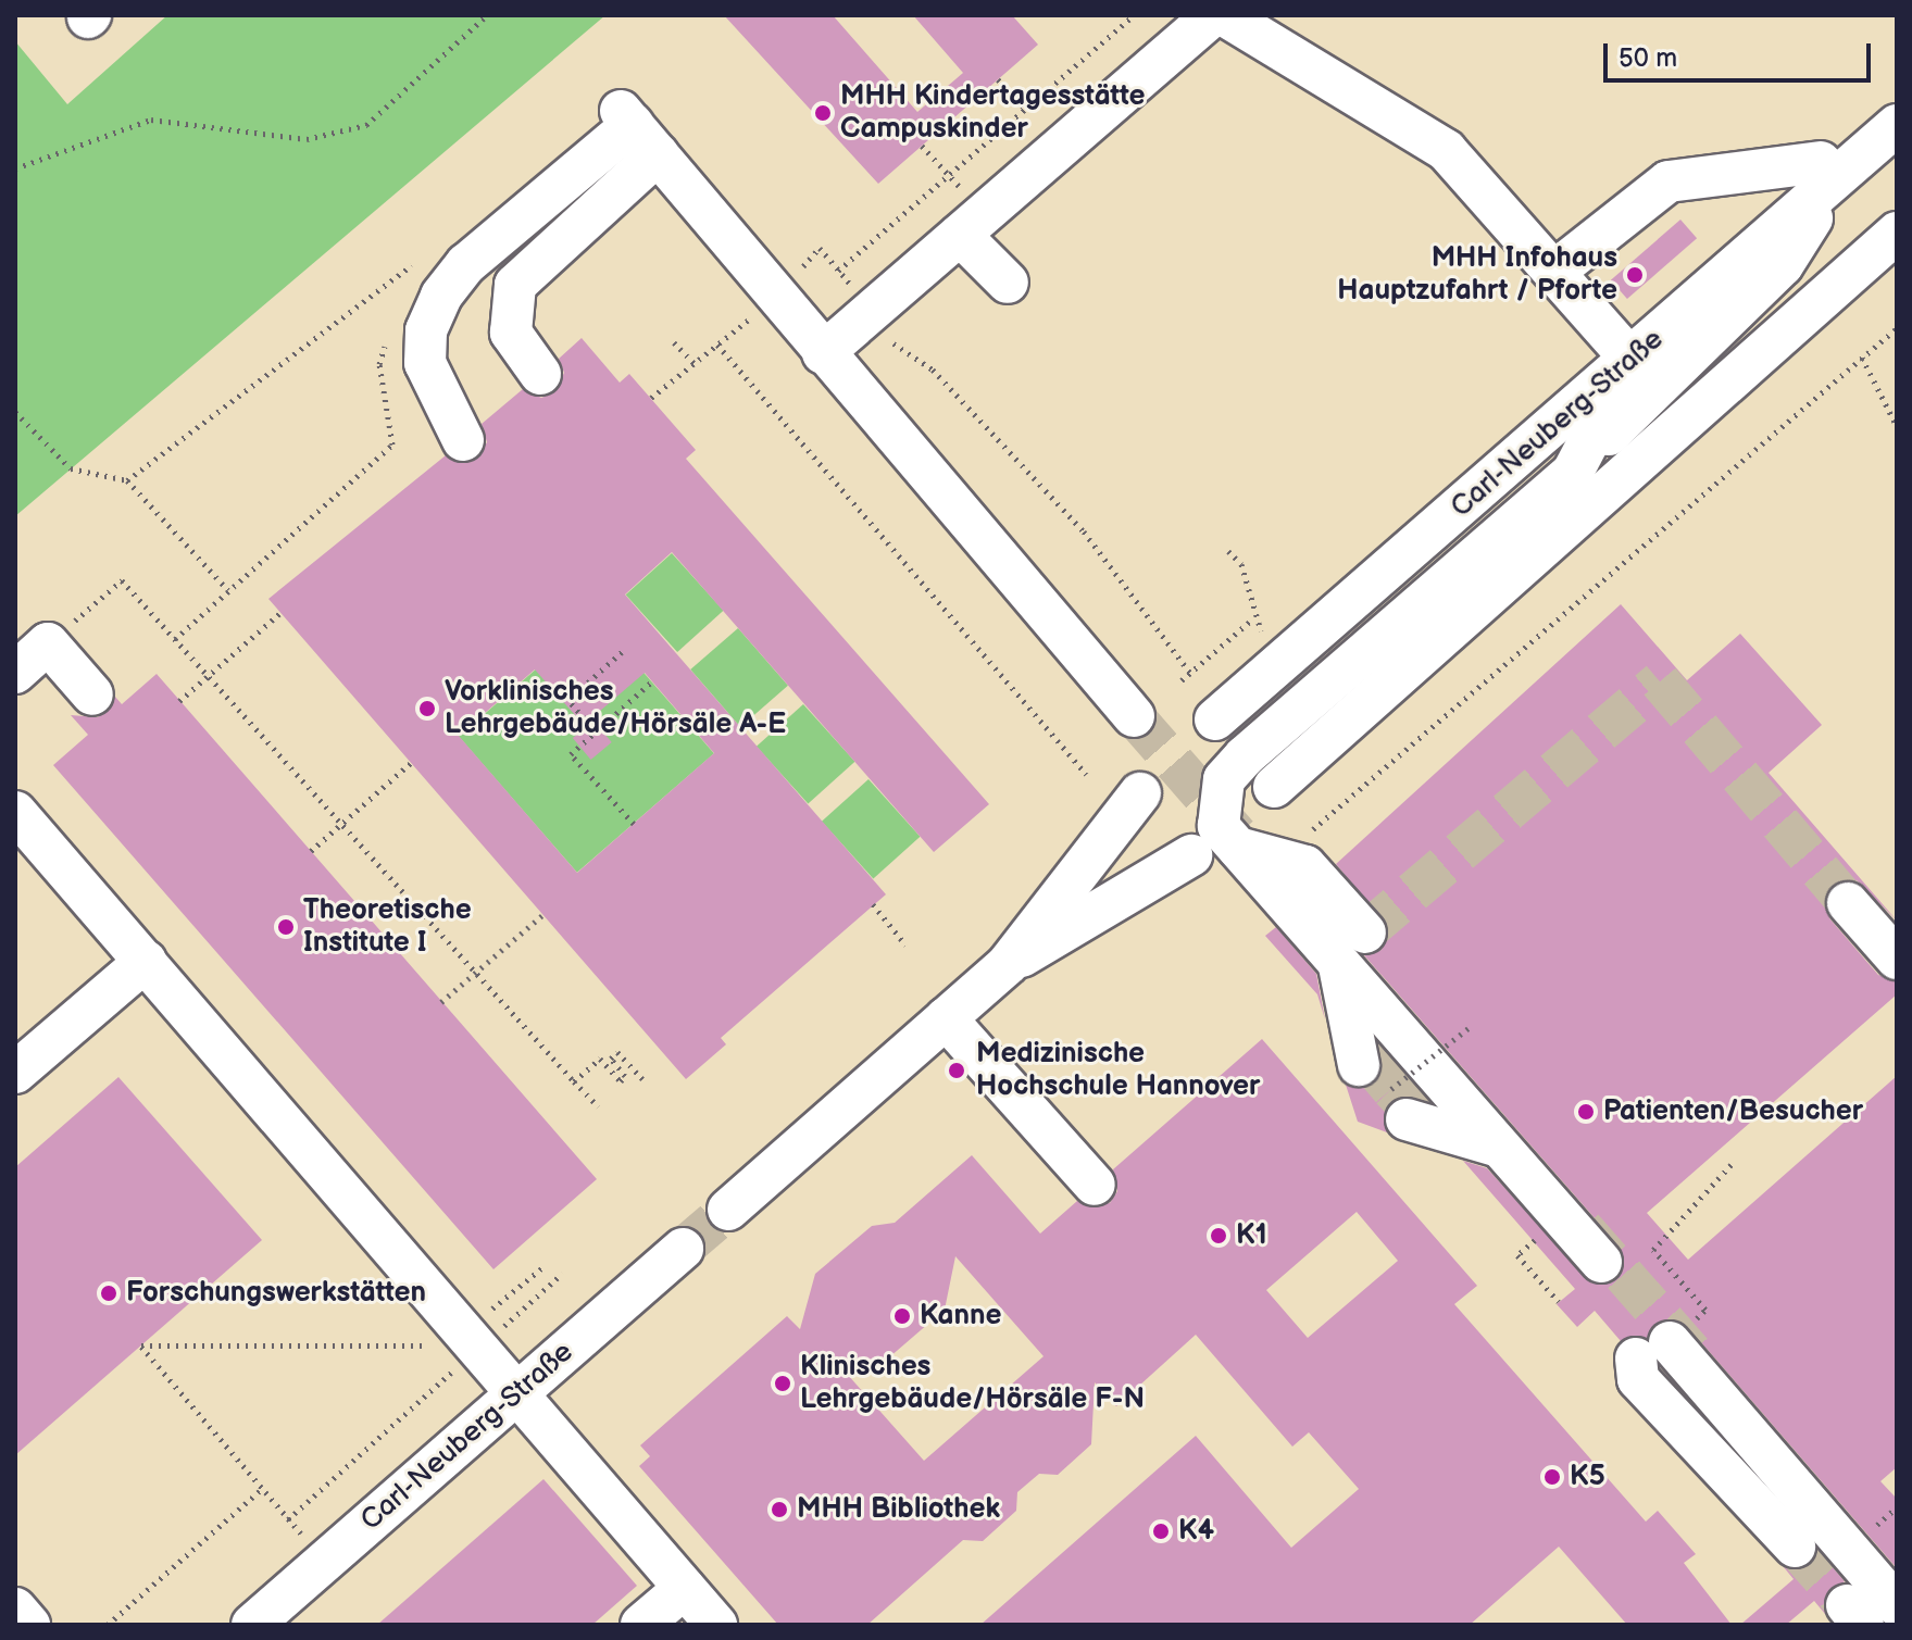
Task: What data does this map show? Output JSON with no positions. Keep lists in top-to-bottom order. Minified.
{"streets":{"lane":["Carl-Neuberg-Straße"]},"places":["MHH Kindertagesstätte Campuskinder","MHH Infohaus Hauptzufahrt / Pforte","Vorklinisches Lehrgebäude/Hörsäle A-E","Theoretische Institute I","Medizinische Hochschule Hannover","Patienten/Besucher","K1","Forschungswerkstätten","Kanne","Klinisches Lehrgebäude/Hörsäle F-N","K5","MHH Bibliothek","K4"],"scale_bar":"50 m"}
